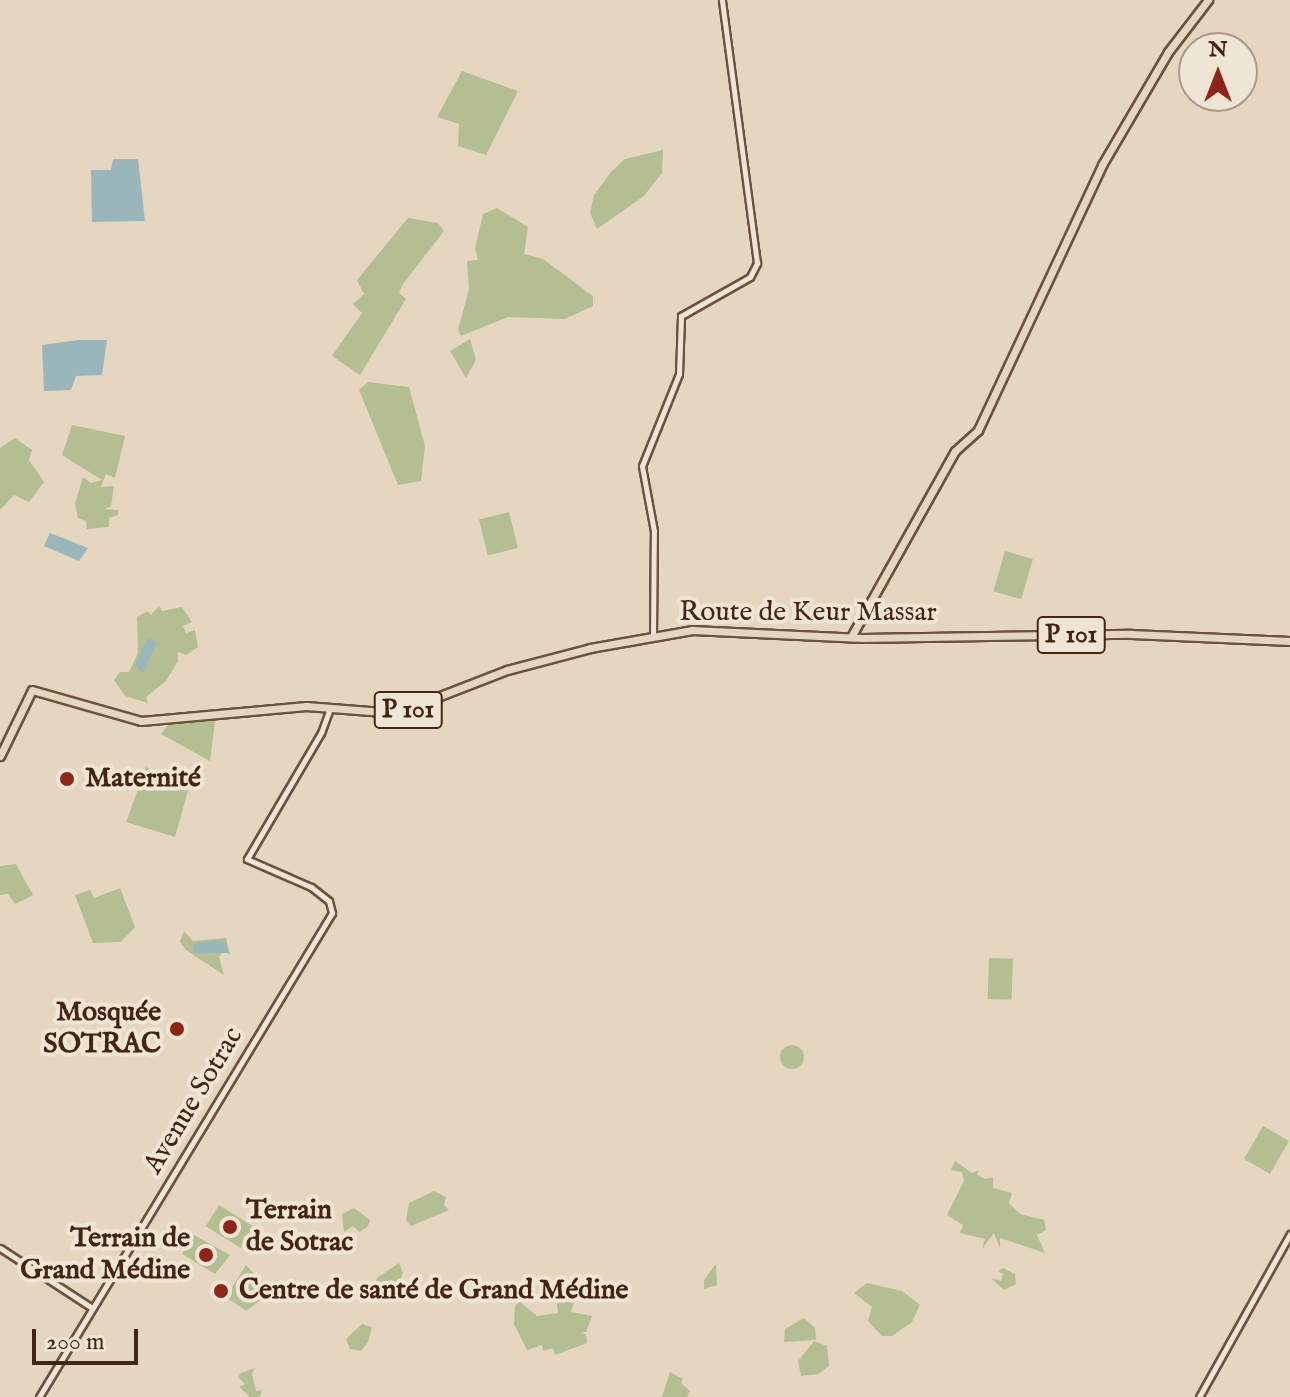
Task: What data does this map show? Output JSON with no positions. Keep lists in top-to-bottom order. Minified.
{"streets":{"main road":["Route de Keur Massar","P 101"],"street":["Avenue Sotrac"]},"crossings":[["Route de Keur Massar","Avenue Sotrac"]],"places":["Maternité","Mosquée SOTRAC","Terrain de Sotrac","Terrain de Grand Médine","Centre de santé de Grand Médine"],"scale_bar":"200 m","north":"top"}
